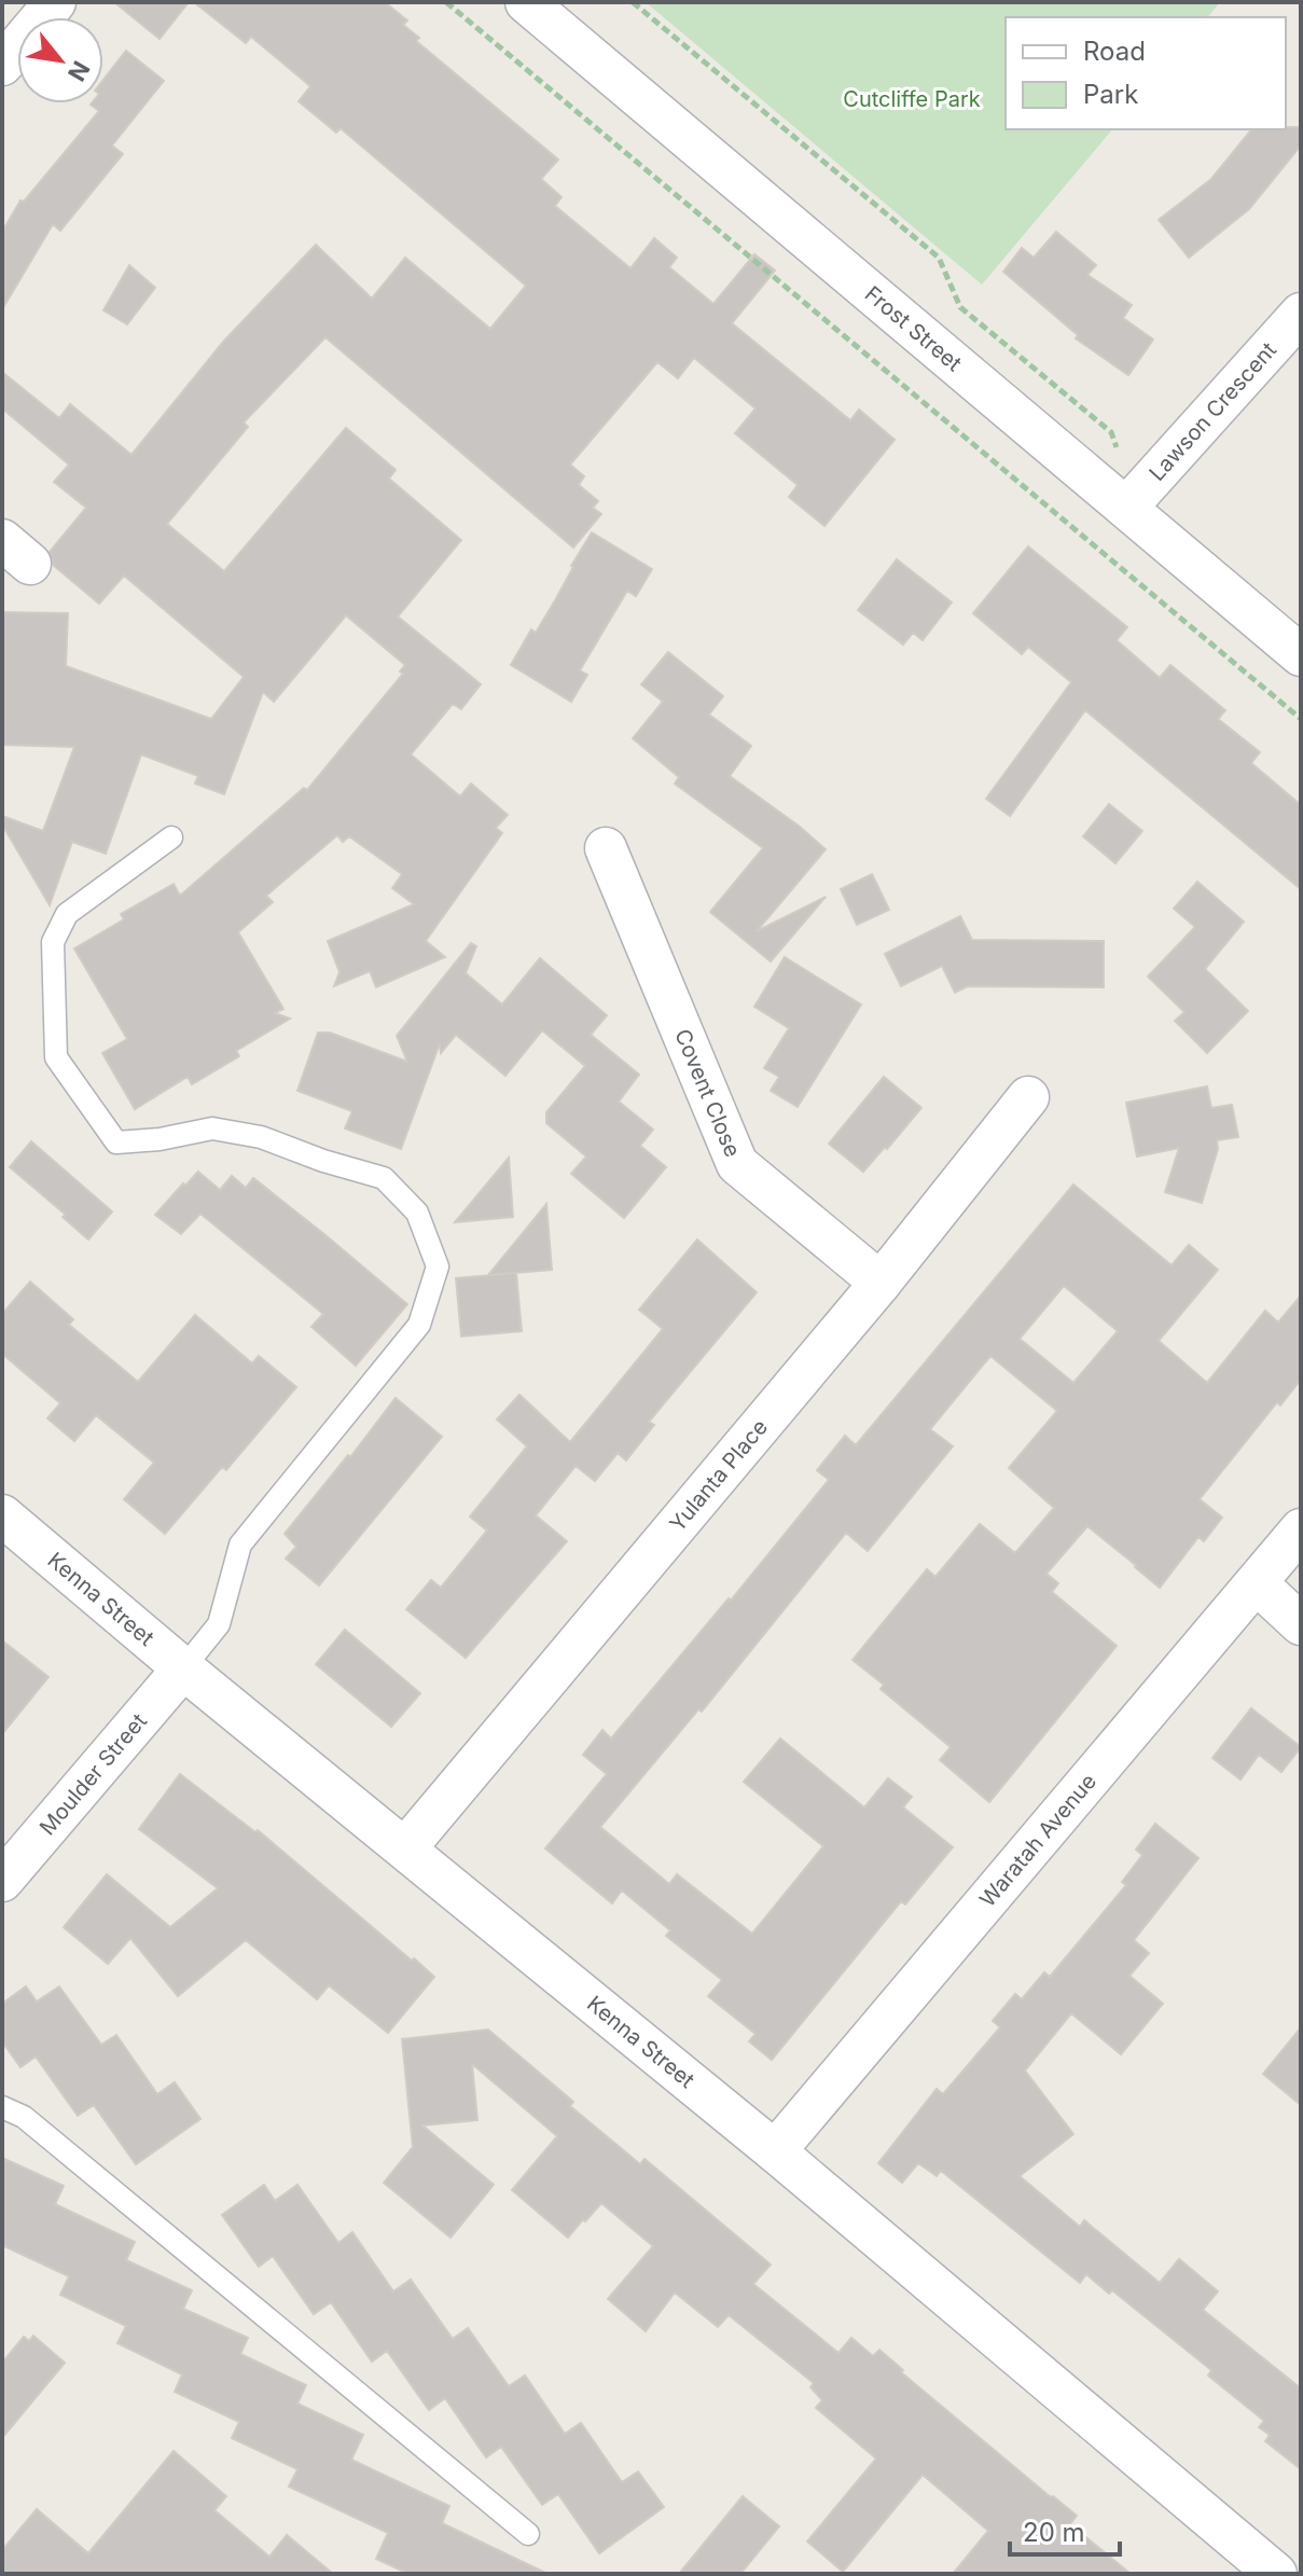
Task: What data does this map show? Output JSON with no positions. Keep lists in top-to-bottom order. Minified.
{"streets":{"street":["Frost Street","Lawson Crescent","Covent Close","Yulanta Place","Kenna Street","Moulder Street","Waratah Avenue"]},"crossings":[["Frost Street","Lawson Crescent"],["Covent Close","Yulanta Place"],["Yulanta Place","Kenna Street"],["Kenna Street","Moulder Street"],["Kenna Street","Waratah Avenue"]],"parks":["Cutcliffe Park"],"legend":["Road","Park"],"scale_bar":"20 m","north":"bottom right"}
